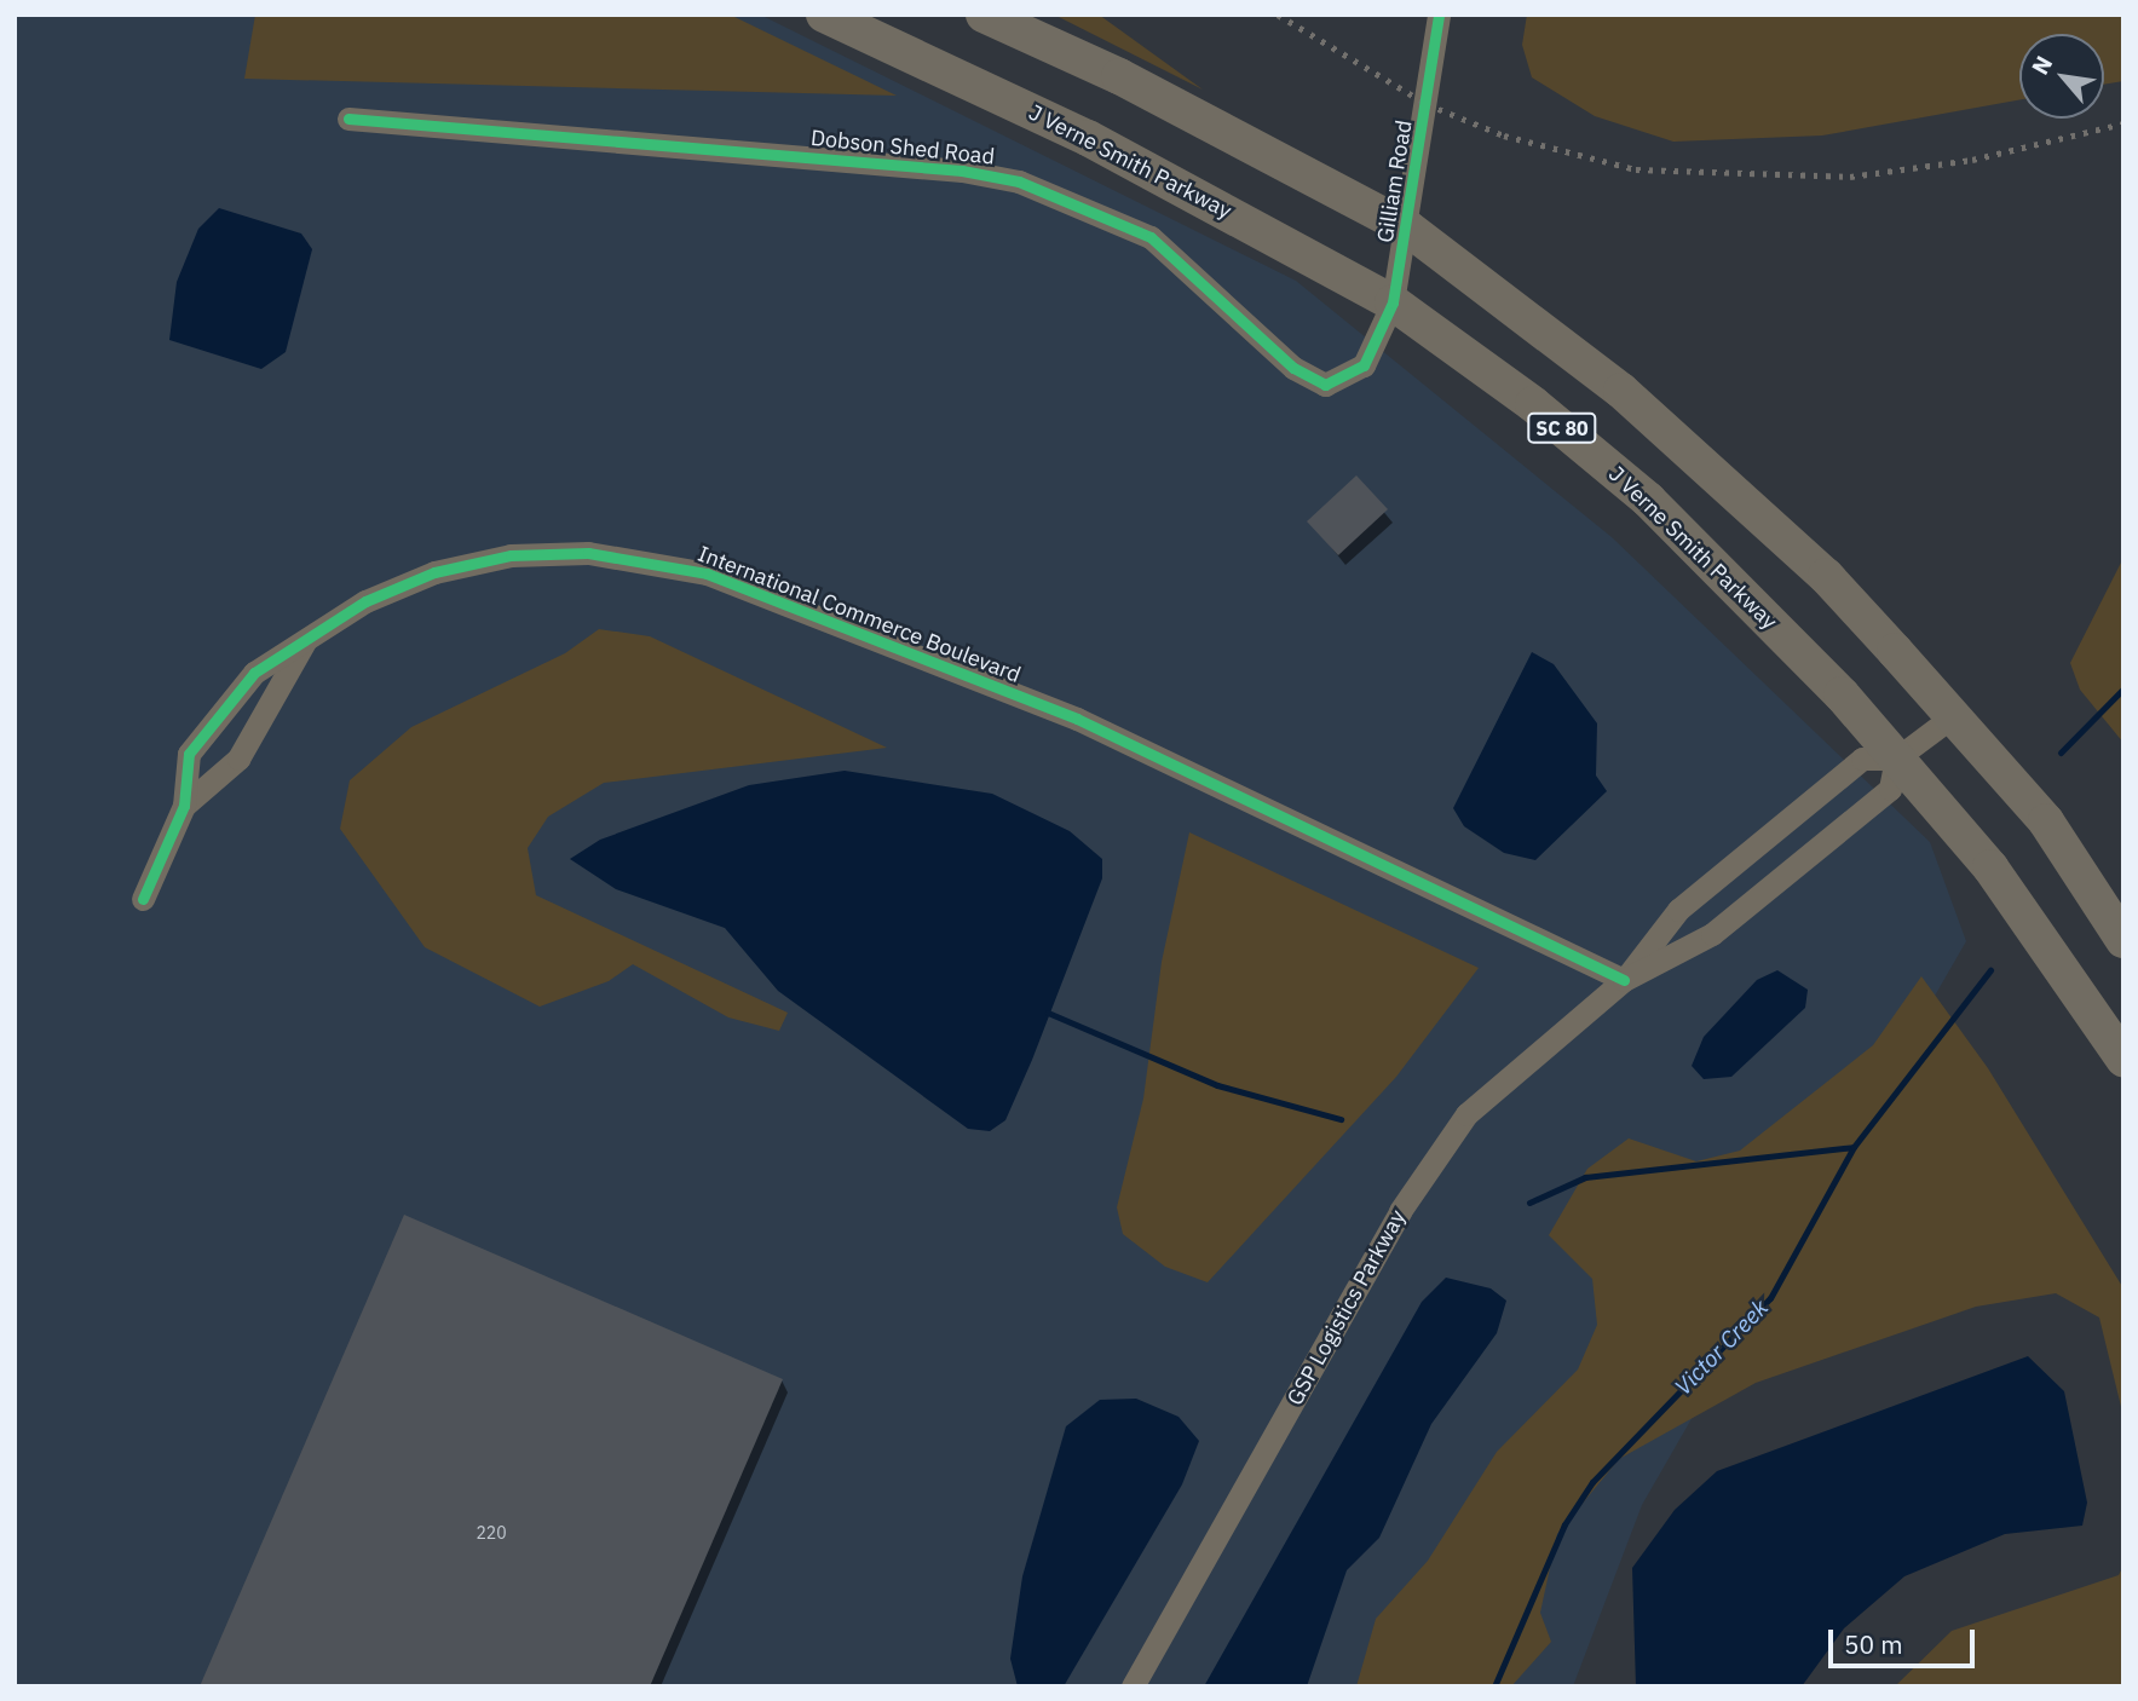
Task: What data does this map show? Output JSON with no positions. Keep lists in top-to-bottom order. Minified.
{"streets":{"main road":["J Verne Smith Parkway","SC 80"],"street":["Dobson Shed Road","Gilliam Road","International Commerce Boulevard","GSP Logistics Parkway"]},"crossings":[["Dobson Shed Road","J Verne Smith Parkway"],["Dobson Shed Road","Gilliam Road"],["J Verne Smith Parkway","Gilliam Road"],["J Verne Smith Parkway","GSP Logistics Parkway"],["International Commerce Boulevard","GSP Logistics Parkway"]],"water":["Victor Creek"],"house_numbers":["220"],"scale_bar":"50 m","north":"top left"}
